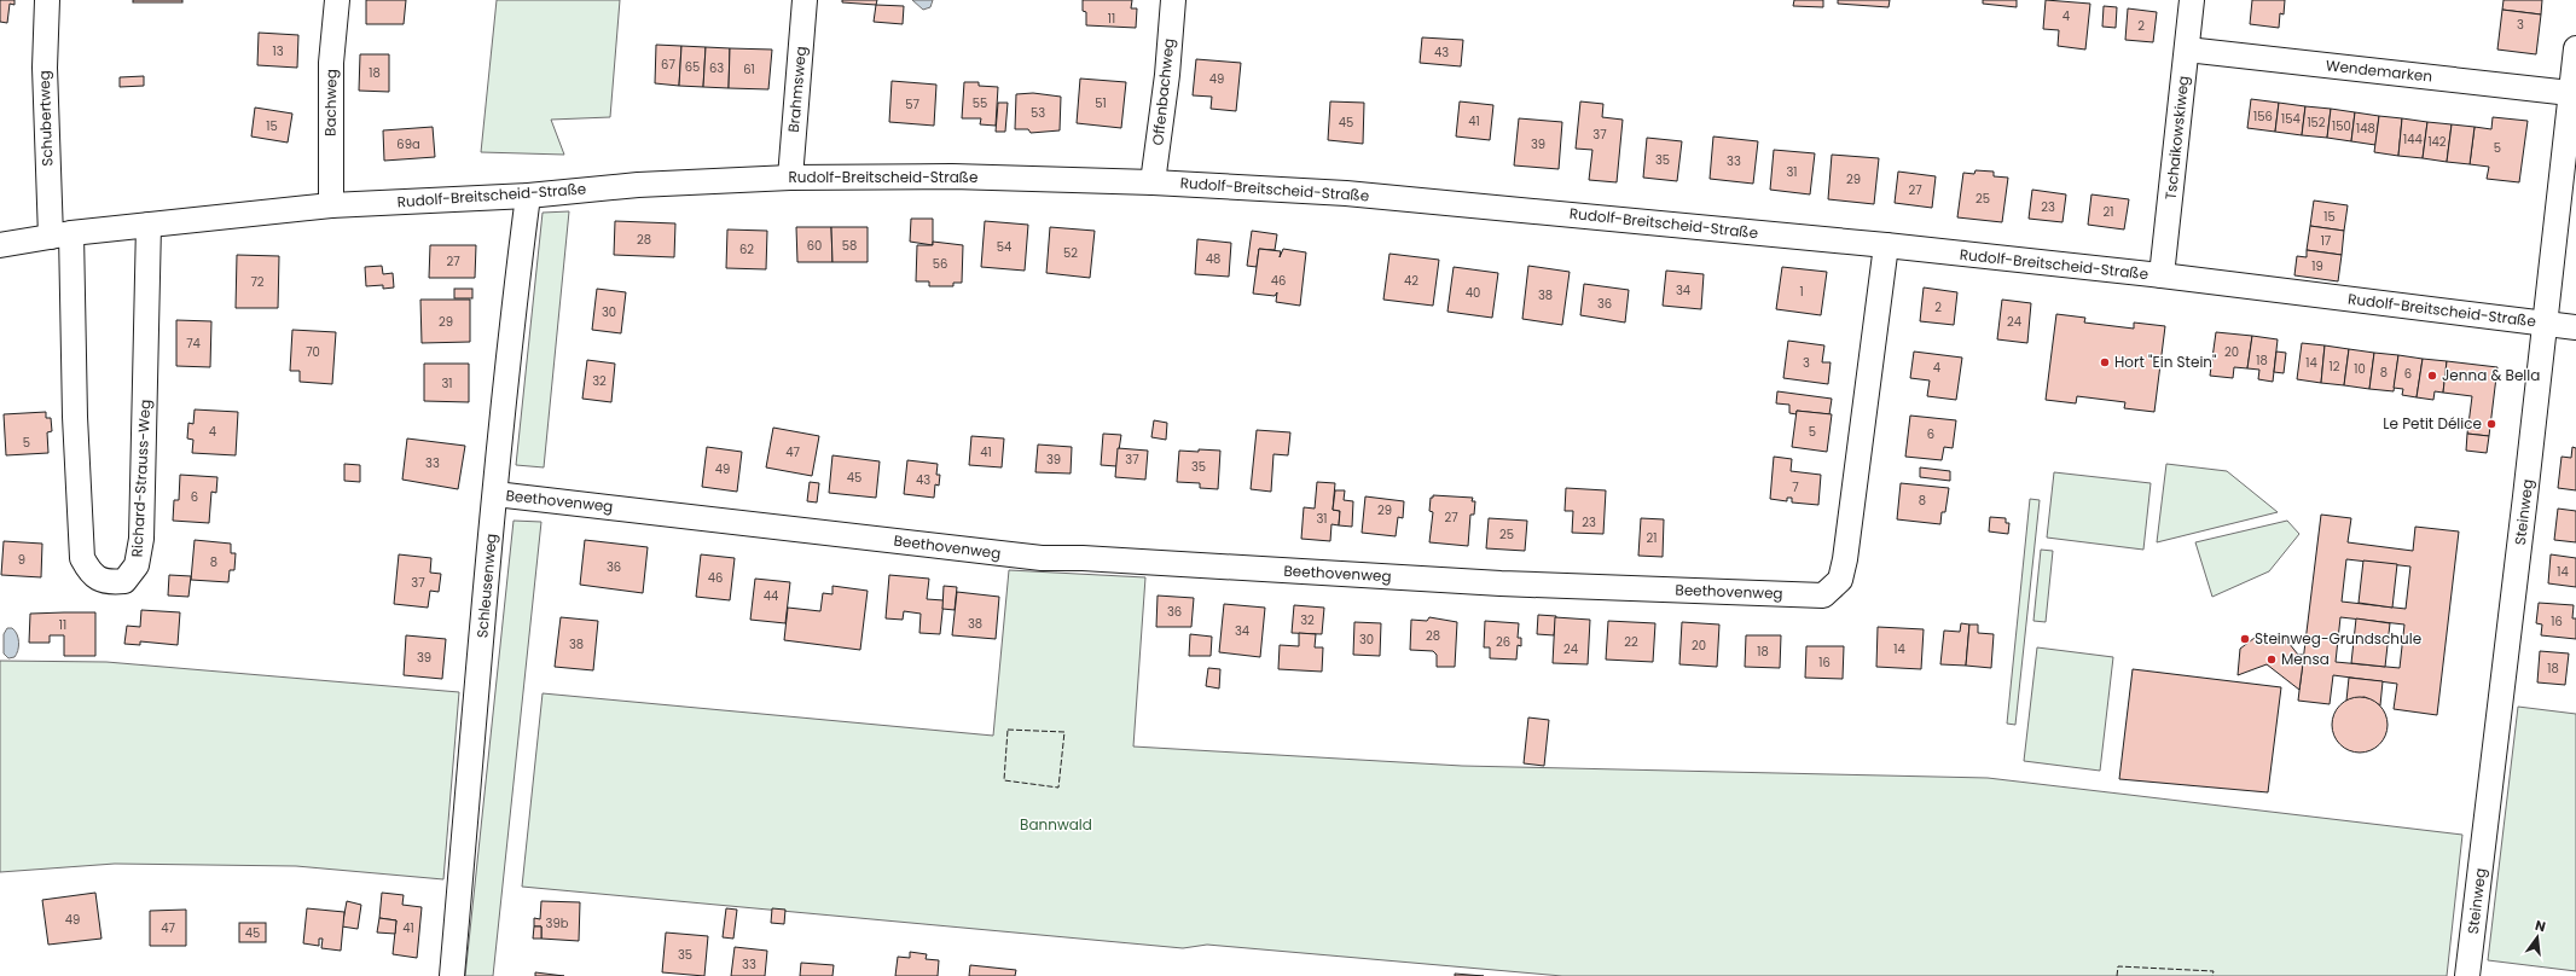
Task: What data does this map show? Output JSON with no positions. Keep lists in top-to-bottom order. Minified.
{"streets":{"street":["Wendemarken","Brahmsweg","Offenbachweg","Bachweg","Schubertweg","Tschaikowskiweg","Rudolf-Breitscheid-Straße","Richard-Strauss-Weg","Beethovenweg","Steinweg","Schleusenweg"]},"crossings":[["Wendemarken","Tschaikowskiweg"],["Wendemarken","Steinweg"],["Brahmsweg","Rudolf-Breitscheid-Straße"],["Offenbachweg","Rudolf-Breitscheid-Straße"],["Bachweg","Rudolf-Breitscheid-Straße"],["Schubertweg","Rudolf-Breitscheid-Straße"],["Schubertweg","Richard-Strauss-Weg"],["Tschaikowskiweg","Rudolf-Breitscheid-Straße"],["Rudolf-Breitscheid-Straße","Richard-Strauss-Weg"],["Rudolf-Breitscheid-Straße","Beethovenweg"],["Rudolf-Breitscheid-Straße","Steinweg"],["Rudolf-Breitscheid-Straße","Schleusenweg"],["Beethovenweg","Schleusenweg"]],"parks":["Bannwald"],"places":["Hort \"Ein Stein\"","Jenna & Bella","Le Petit Délice","Steinweg-Grundschule","Mensa"],"house_numbers":["4","11","3","2","13","43","67","65","63","61","18","49","55","51","57","53","156","154","41","45","152","15","150","148","37","144","142","69a","39","5","35","33","31","29","27","25","23","21","15","28","17","60","58","54","62","52","48","27","56","19","46","42","72","34","1","40","38","36","2","30","29","24","74","70","20","18","3","14","12","4","10","8","6","32","31","4","5","6","5","47","41","39","37","33","35","49","45","43","7","6","8","29","27","31","23","25","21","9","8","36","14","46","37","44","36","32","16","38","11","34","28","30","26","22","38","20","24","14","18","39","16","18","49","39b","47","41","45","35","33"],"north":"top"}
